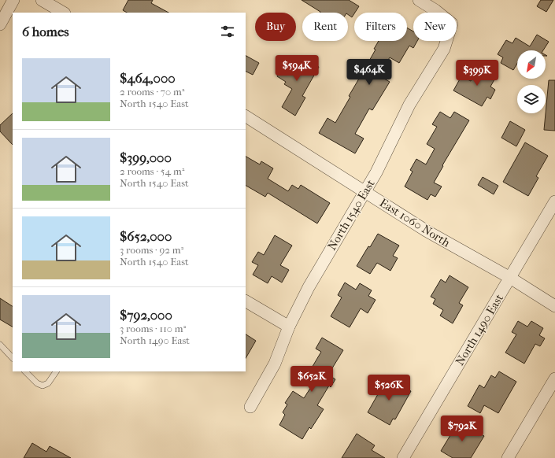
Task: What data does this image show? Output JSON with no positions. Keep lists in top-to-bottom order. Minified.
{"streets":{"street":["North 1540 East","East 1060 North","North 1490 East"]},"crossings":[["North 1540 East","East 1060 North"],["East 1060 North","North 1490 East"]],"north":"bottom left","page":{"chip":["Buy","Rent","Filters","New"],"heading":"6 homes","list":[{"name":"$464,000","note":"2 rooms · 70 m² · North 1540 East"},{"name":"$399,000","note":"2 rooms · 54 m² · North 1540 East"},{"name":"$652,000","note":"3 rooms · 92 m² · North 1540 East"},{"name":"$792,000","note":"3 rooms · 110 m² · North 1490 East"}],"price":["$594K","$464K","$399K","$652K","$526K","$792K"]}}
